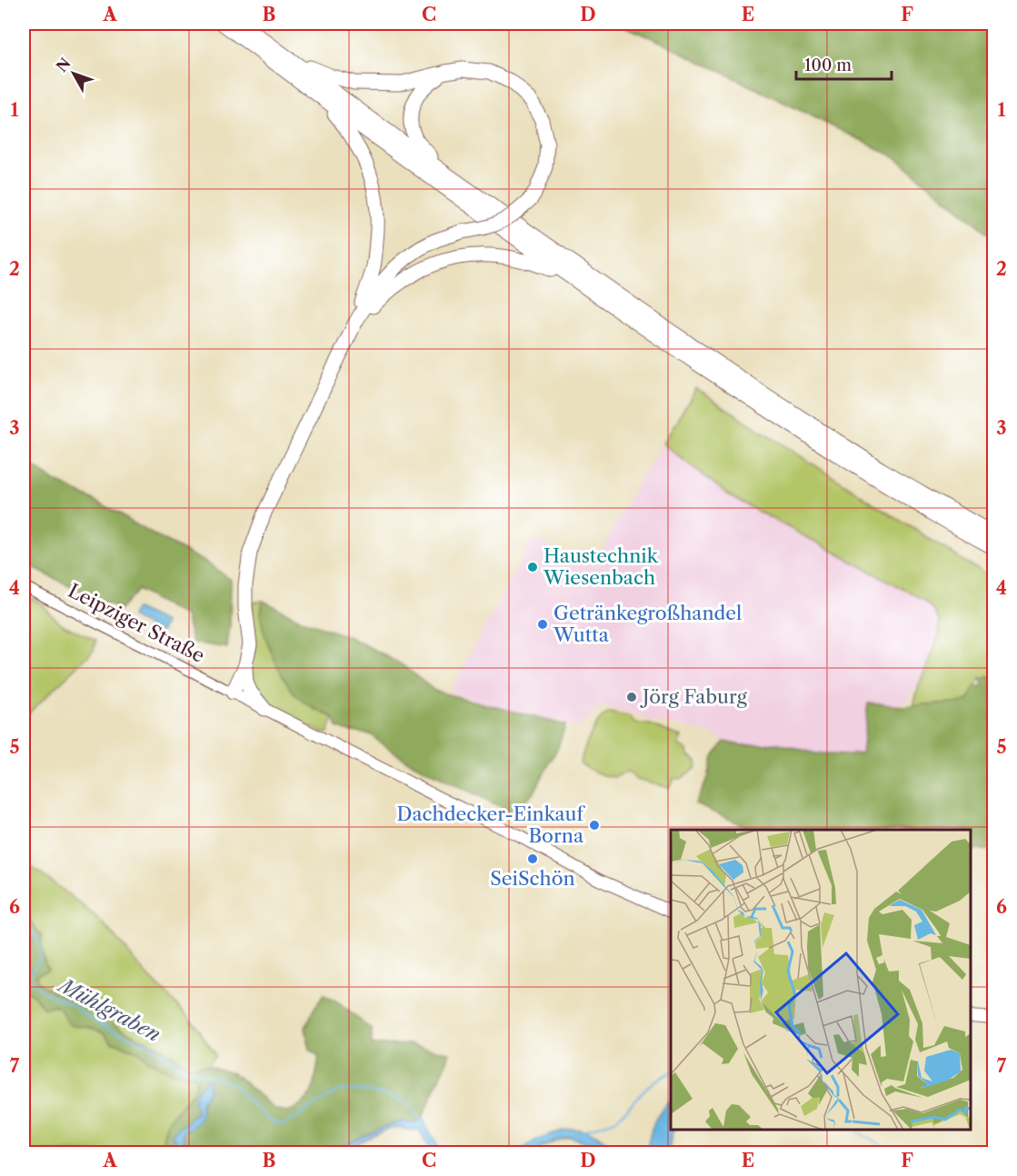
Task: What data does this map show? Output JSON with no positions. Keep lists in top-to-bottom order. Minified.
{"streets":{"street":["Leipziger Straße"]},"water":["Mühlgraben"],"places":["Haustechnik Wiesenbach","Getränkegroßhandel Wutta","Jörg Faburg","Dachdecker-Einkauf Borna","SeiSchön"],"scale_bar":"100 m","north":"top left","grid":{"columns":["A","B","C","D","E","F"],"rows":["1","2","3","4","5","6","7"]}}
